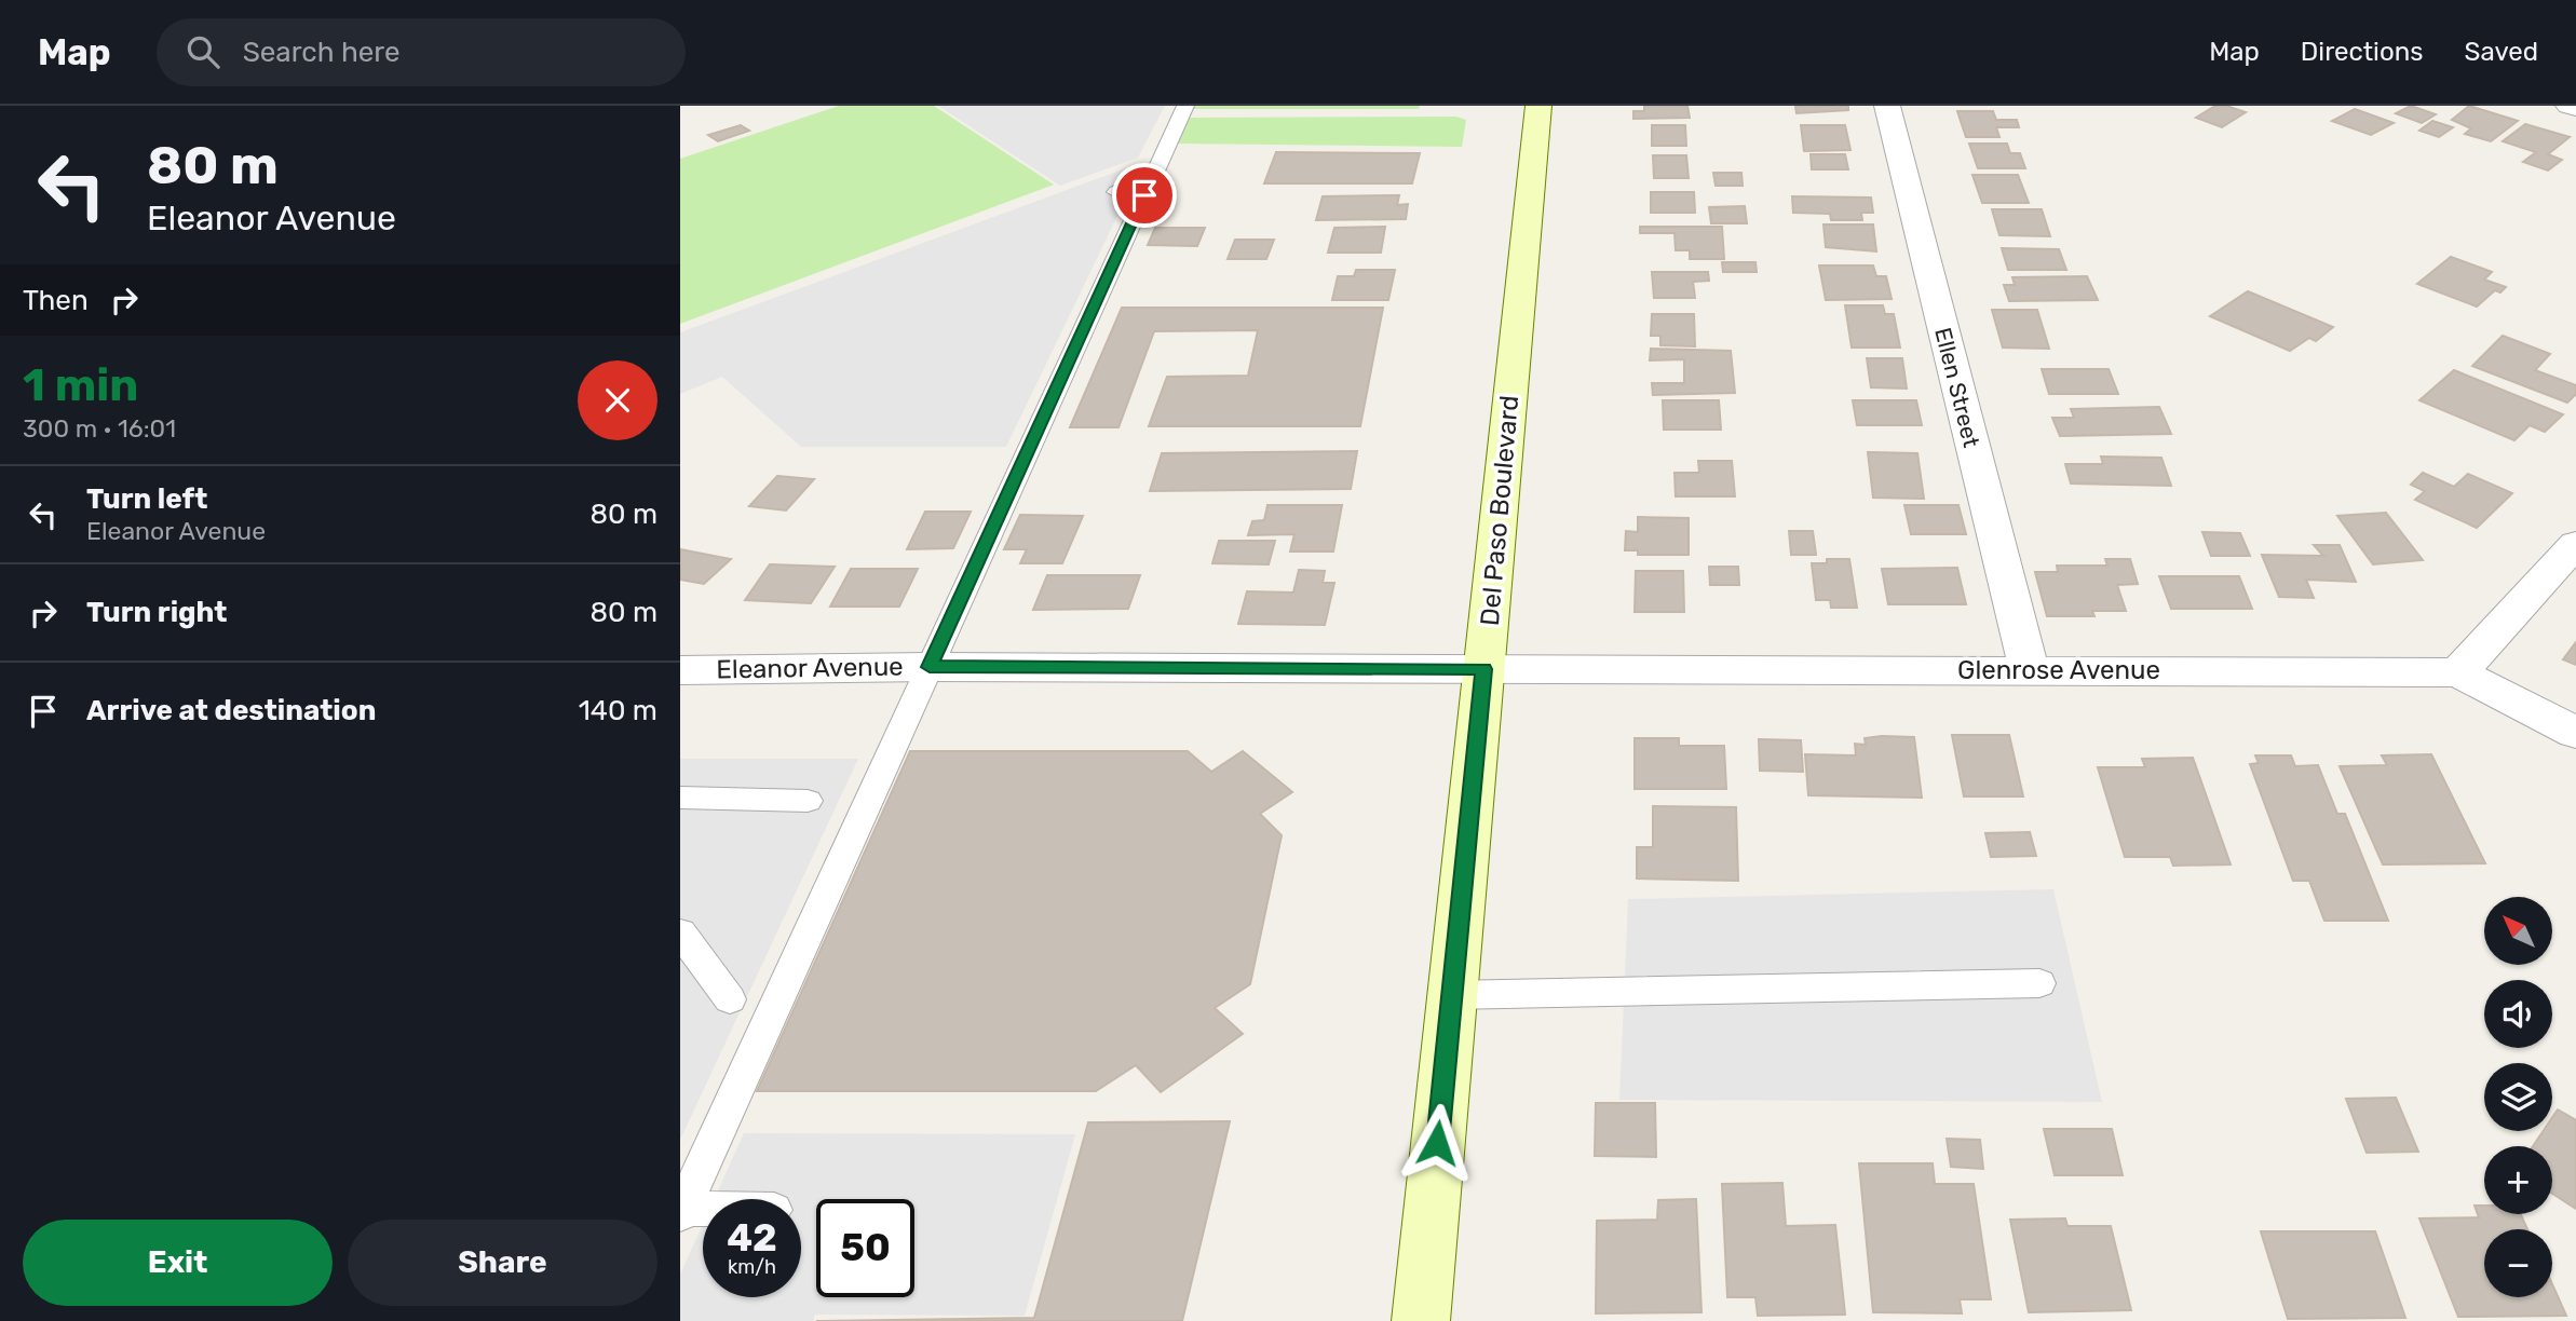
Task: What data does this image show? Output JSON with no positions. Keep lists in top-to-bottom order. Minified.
{"streets":{"main road":["Del Paso Boulevard"],"street":["Ellen Street","Eleanor Avenue","Glenrose Avenue"]},"crossings":[["Ellen Street","Glenrose Avenue"],["Del Paso Boulevard","Eleanor Avenue"],["Del Paso Boulevard","Glenrose Avenue"],["Eleanor Avenue","Glenrose Avenue"]],"north":"top left","page":{"header":"Map","search":"Search here","nav":["Map","Directions","Saved"],"turn":["80 m","Eleanor Avenue"],"then":"Then","heading":["1 min","300 m · 16:01"],"list":[{"name":"Turn left","note":"Eleanor Avenue","value":"80 m"},{"name":"Turn right","value":"80 m"},{"name":"Arrive at destination","value":"140 m"}],"map_buttons":["+","−"],"speed":"42 km/h","limit":"50","buttons":["Exit","Share"]}}
